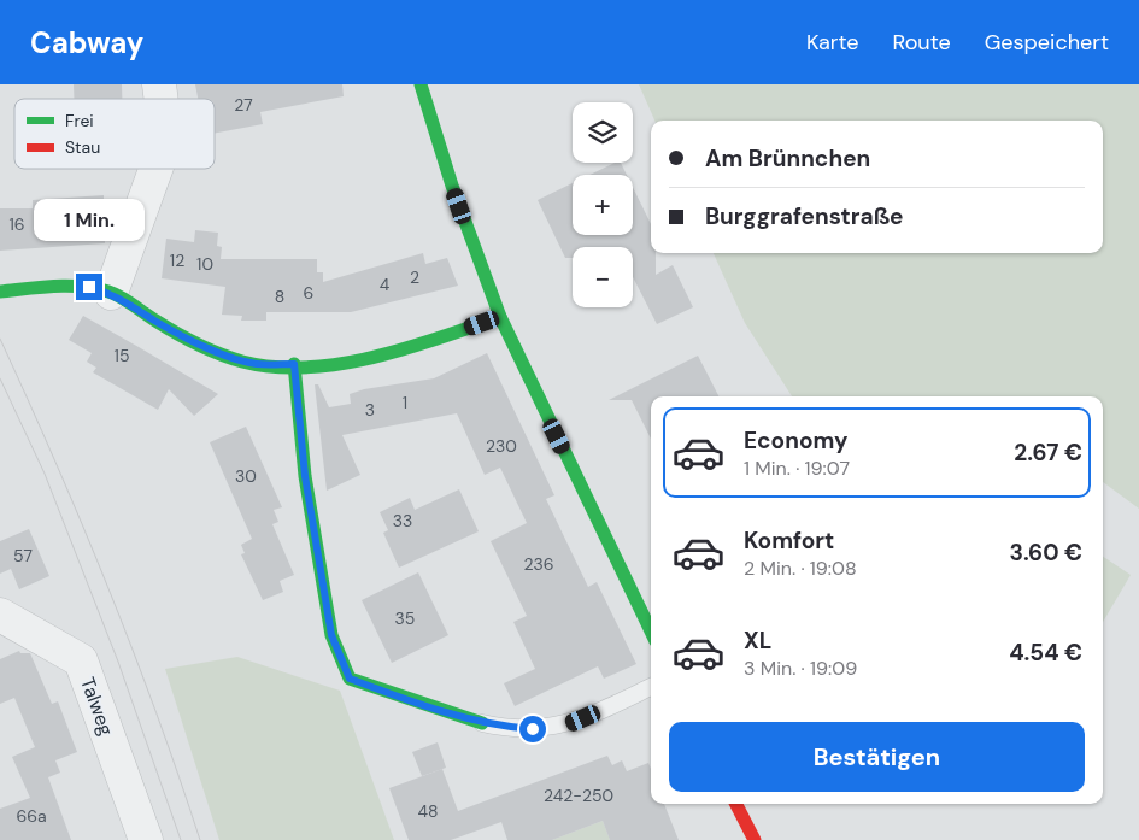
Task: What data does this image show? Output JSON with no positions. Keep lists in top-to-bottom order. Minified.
{"streets":{"street":["Talweg"]},"house_numbers":["27","16","12","10","2","4","6","8","15","1","3","230","30","33","57","236","35","242-250","48","66a"],"legend":["Frei","Stau"],"page":{"header":"Cabway","nav":["Karte","Route","Gespeichert"],"map_buttons":["+","−"],"banner":["Am Brünnchen","Burggrafenstraße"],"bubble":"1 Min.","list":[{"name":"Economy","note":"1 Min. · 19:07","value":"2.67 €"},{"name":"Komfort","note":"2 Min. · 19:08","value":"3.60 €"},{"name":"XL","note":"3 Min. · 19:09","value":"4.54 €"}],"buttons":"Bestätigen"}}
